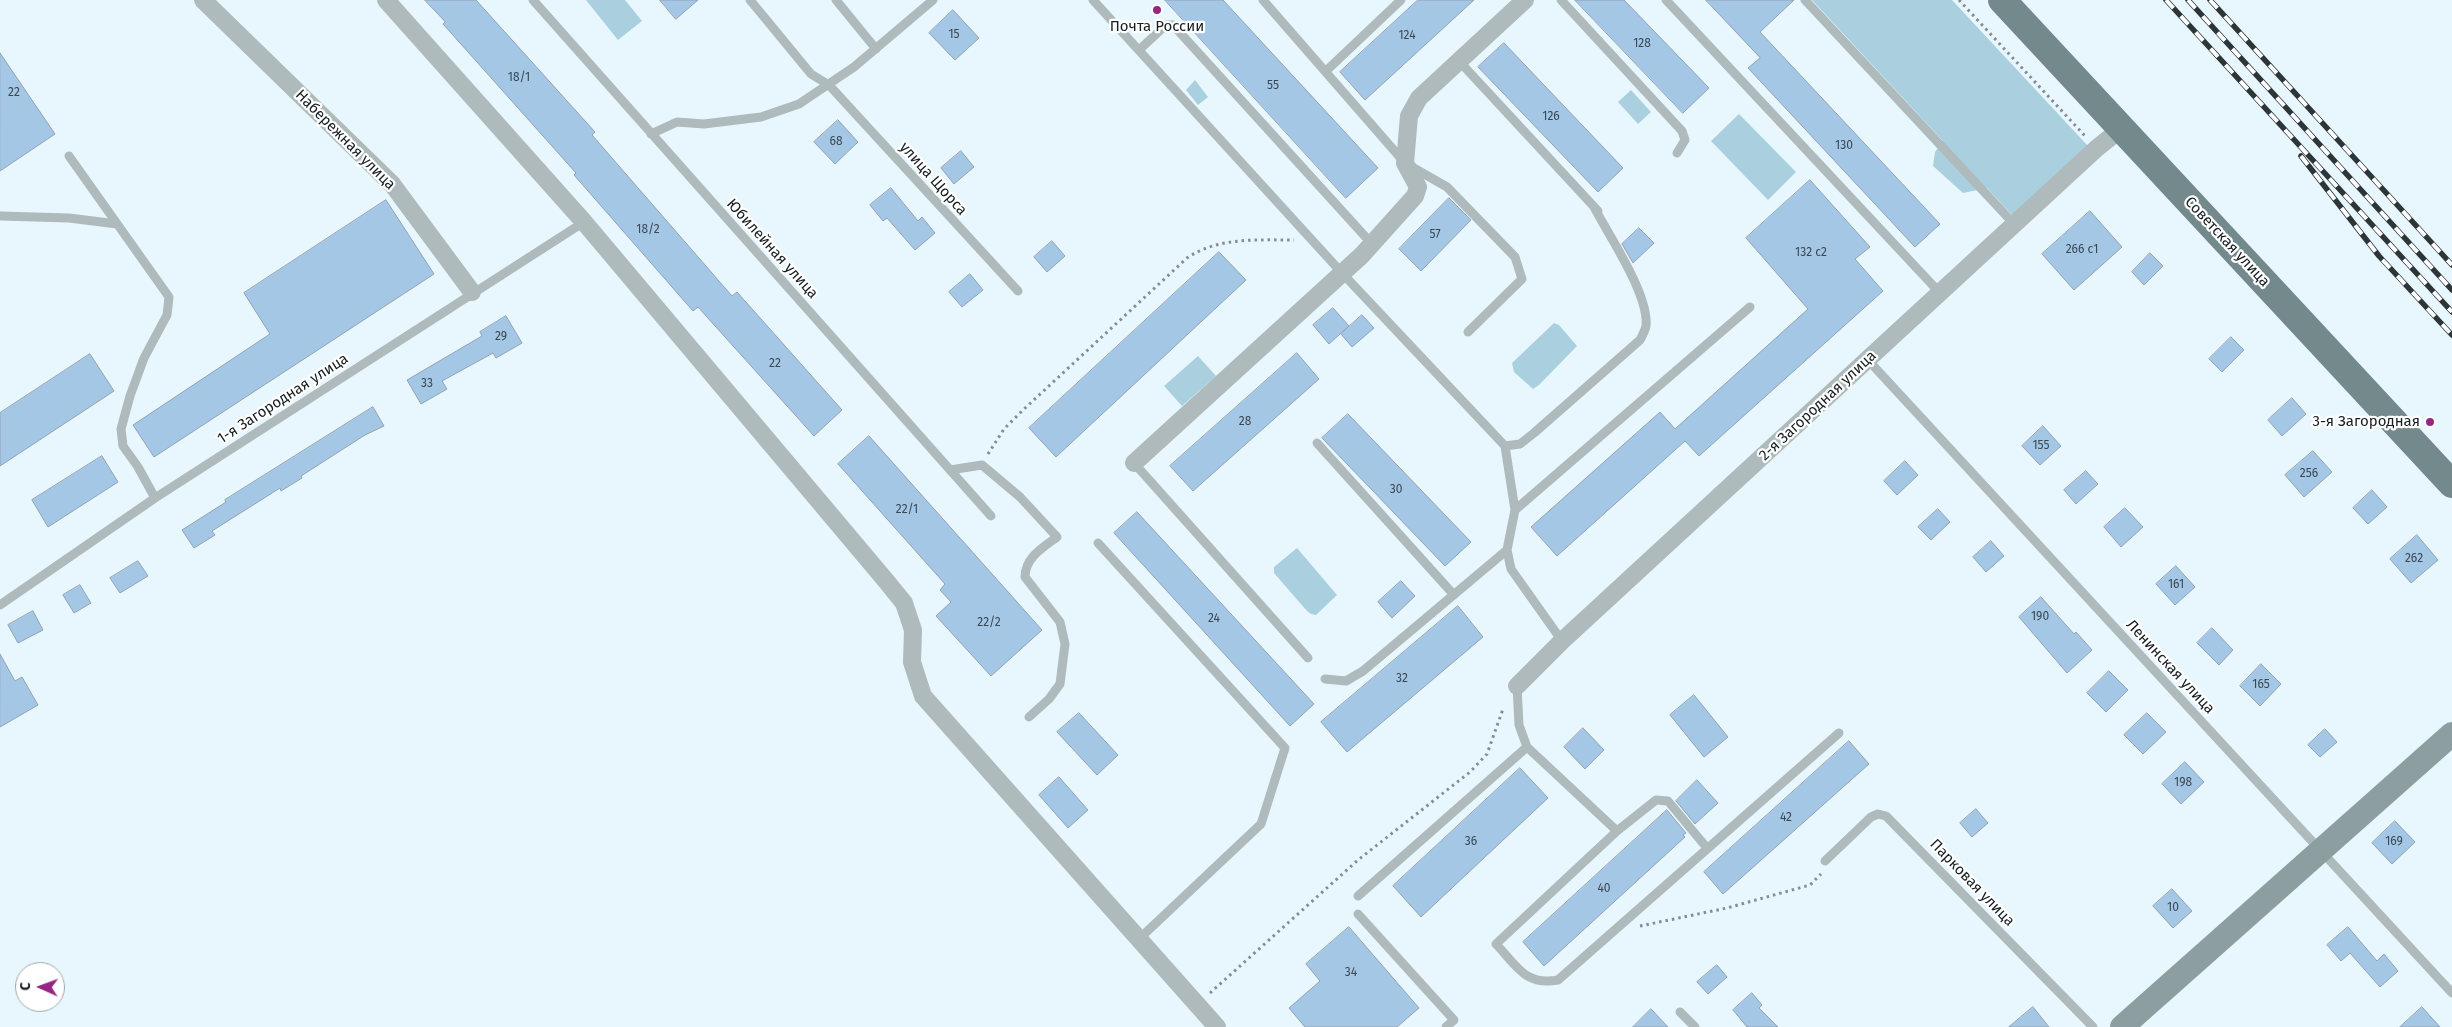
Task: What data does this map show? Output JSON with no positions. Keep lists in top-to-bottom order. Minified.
{"streets":{"main road":["Советская улица"],"street":["Набережная улица","2-я Загородная улица"],"lane":["улица Щорса","Юбилейная улица","1-я Загородная улица","Ленинская улица","Парковая улица"]},"crossings":[["Набережная улица","1-я Загородная улица"],["Советская улица","2-я Загородная улица"],["2-я Загородная улица","Ленинская улица"]],"places":["Почта России","3-я Загородная"],"house_numbers":["15","124","128","18/1","55","22","126","68","130","18/2","57","266 с1","132 с2","29","22","33","28","155","256","30","22/1","262","161","190","24","22/2","32","165","198","42","36","169","40","10","34"],"north":"left"}
